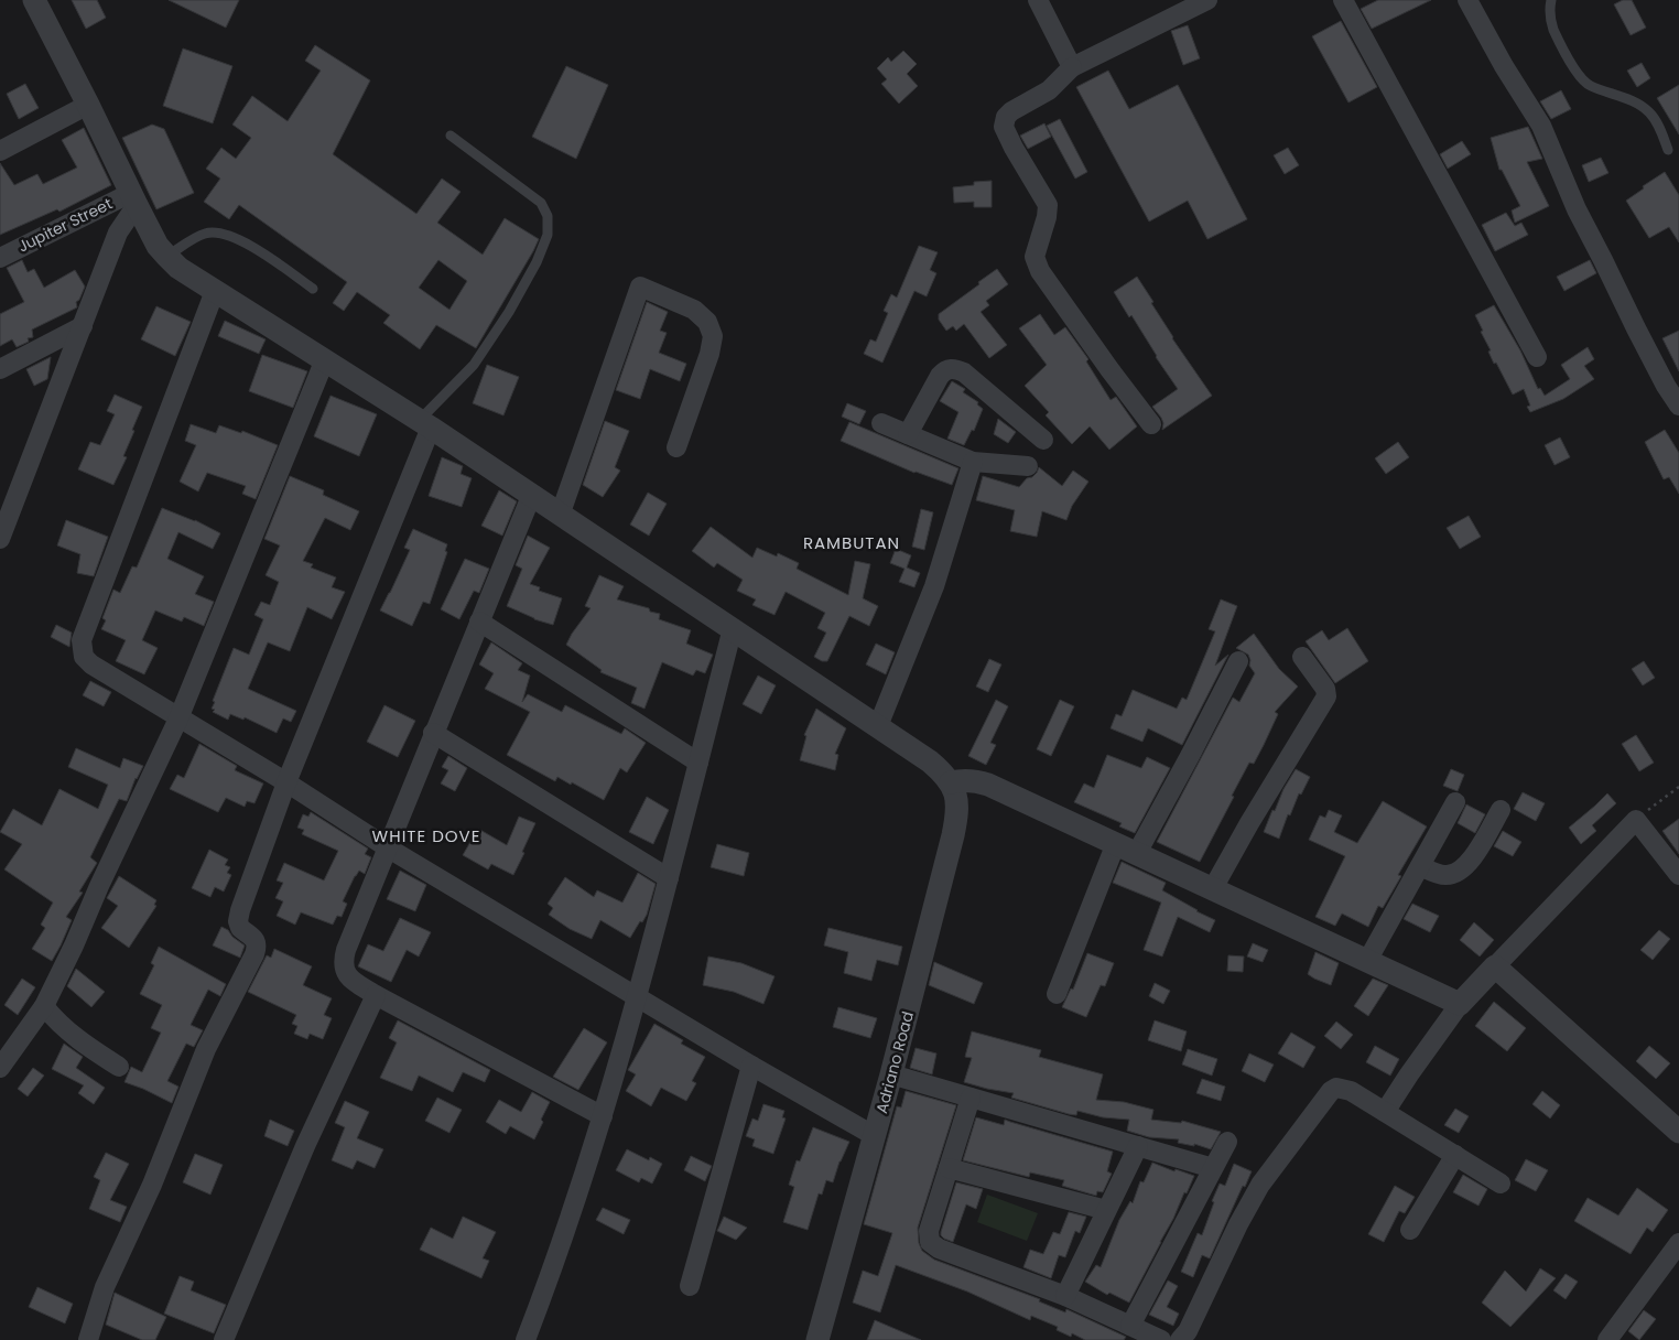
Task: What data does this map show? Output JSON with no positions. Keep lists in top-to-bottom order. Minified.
{"streets":{"street":["Jupiter Street","Adriano Road"]},"districts":["RAMBUTAN","WHITE DOVE"]}
